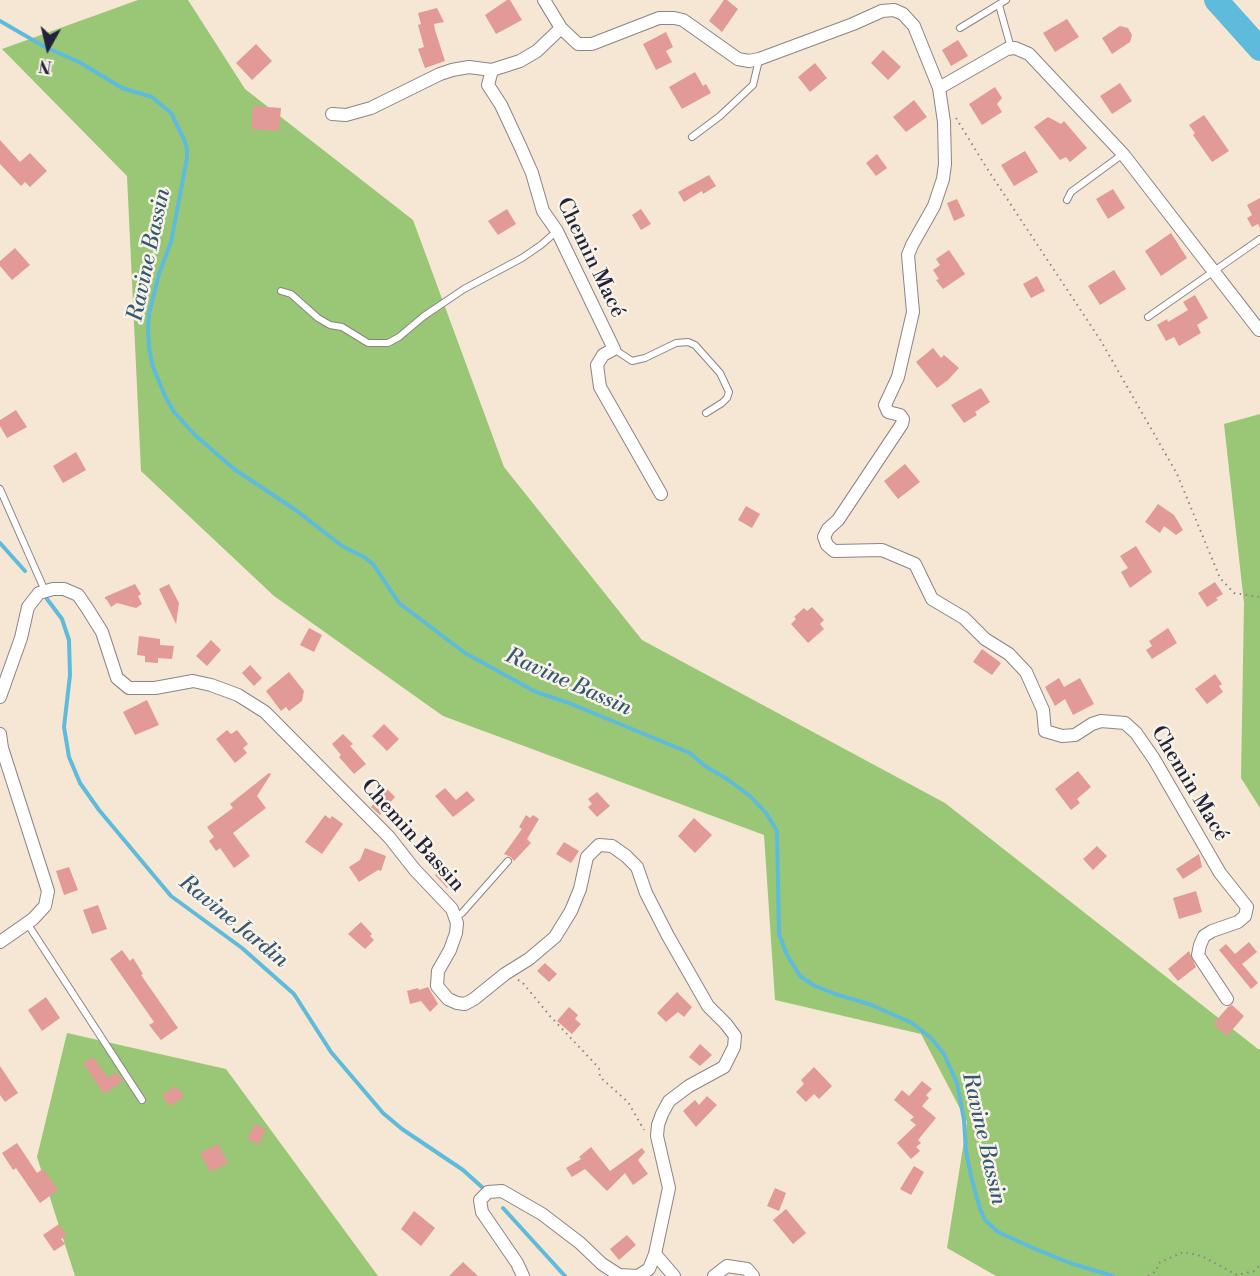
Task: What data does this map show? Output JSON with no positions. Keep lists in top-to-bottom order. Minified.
{"streets":{"street":["Chemin Macé","Chemin Bassin"]},"water":["Ravine Bassin","Ravine Jardin"],"north":"bottom"}
